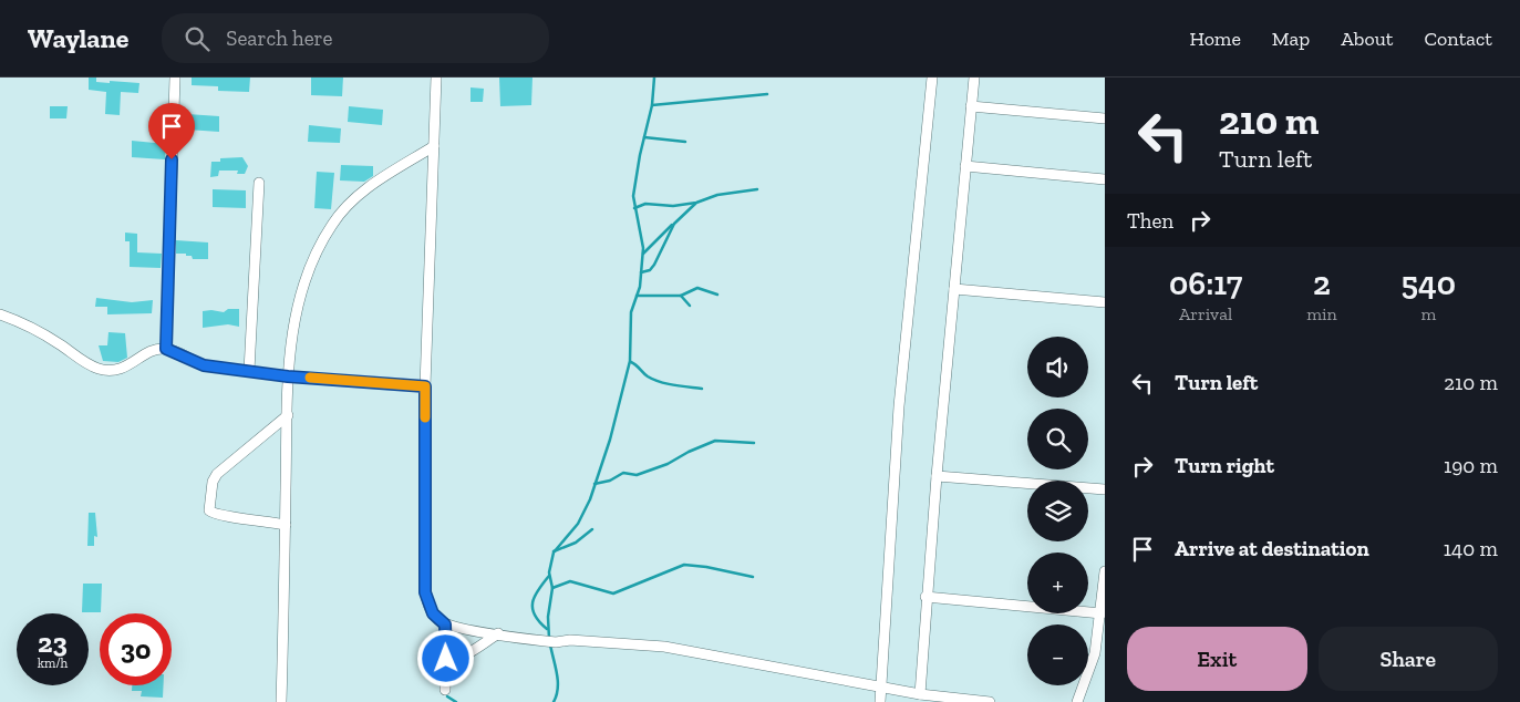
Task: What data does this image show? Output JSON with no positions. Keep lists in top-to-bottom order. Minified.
{"page":{"header":"Waylane","search":"Search here","nav":["Home","Map","About","Contact"],"turn":["210 m","Turn left"],"then":"Then","eta":["06:17","Arrival","2","min","540","m"],"map_buttons":["+","−"],"list":[{"name":"Turn left","value":"210 m"},{"name":"Turn right","value":"190 m"},{"name":"Arrive at destination","value":"140 m"}],"speed":"23 km/h","limit":"30","buttons":["Exit","Share"]}}
